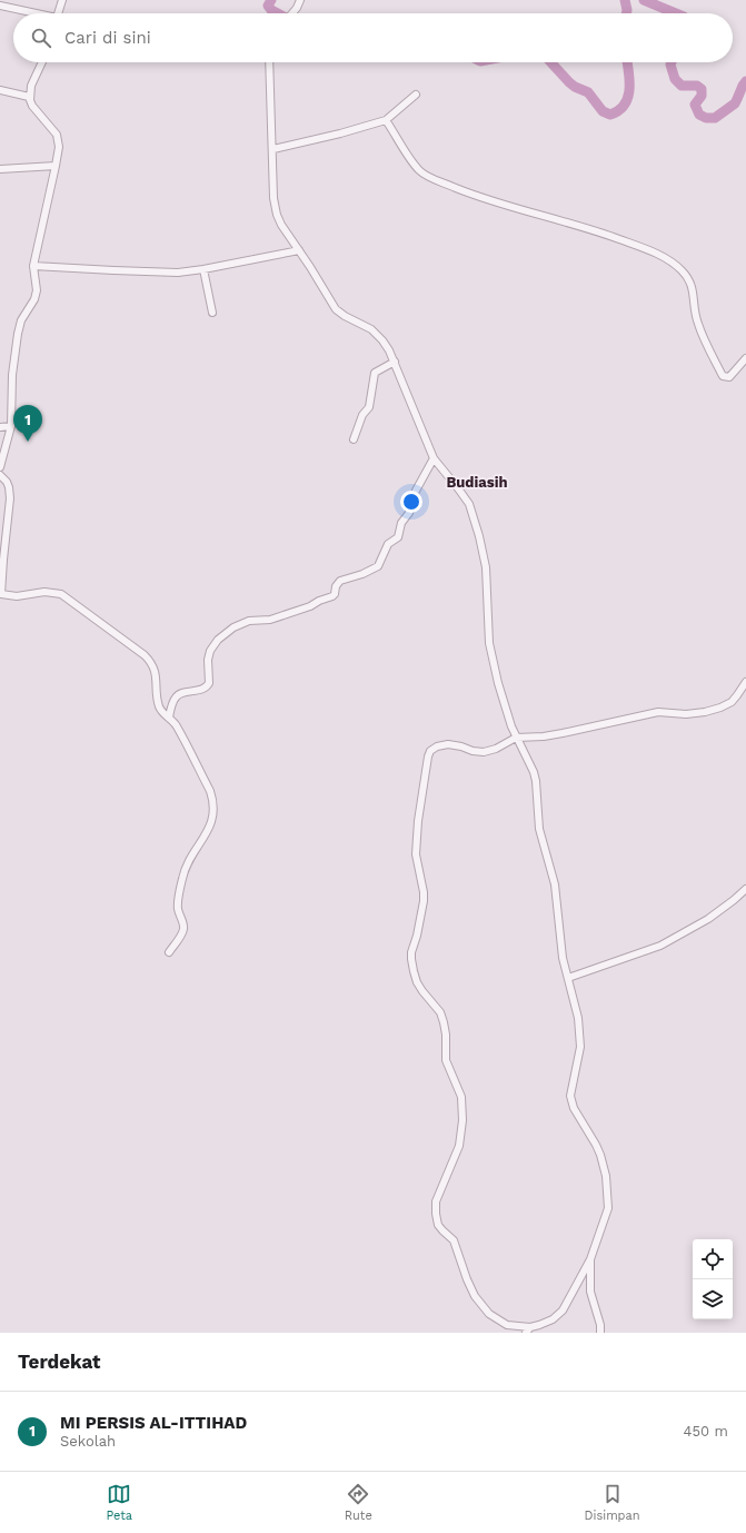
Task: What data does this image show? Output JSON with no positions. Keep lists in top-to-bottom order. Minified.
{"districts":["Budiasih"],"page":{"search":"Cari di sini","pins":"1","heading":"Terdekat","list":[{"mark":"1","name":"MI PERSIS AL-ITTIHAD","note":"Sekolah","value":"450 m"}],"nav":["Peta","Rute","Disimpan"]}}
